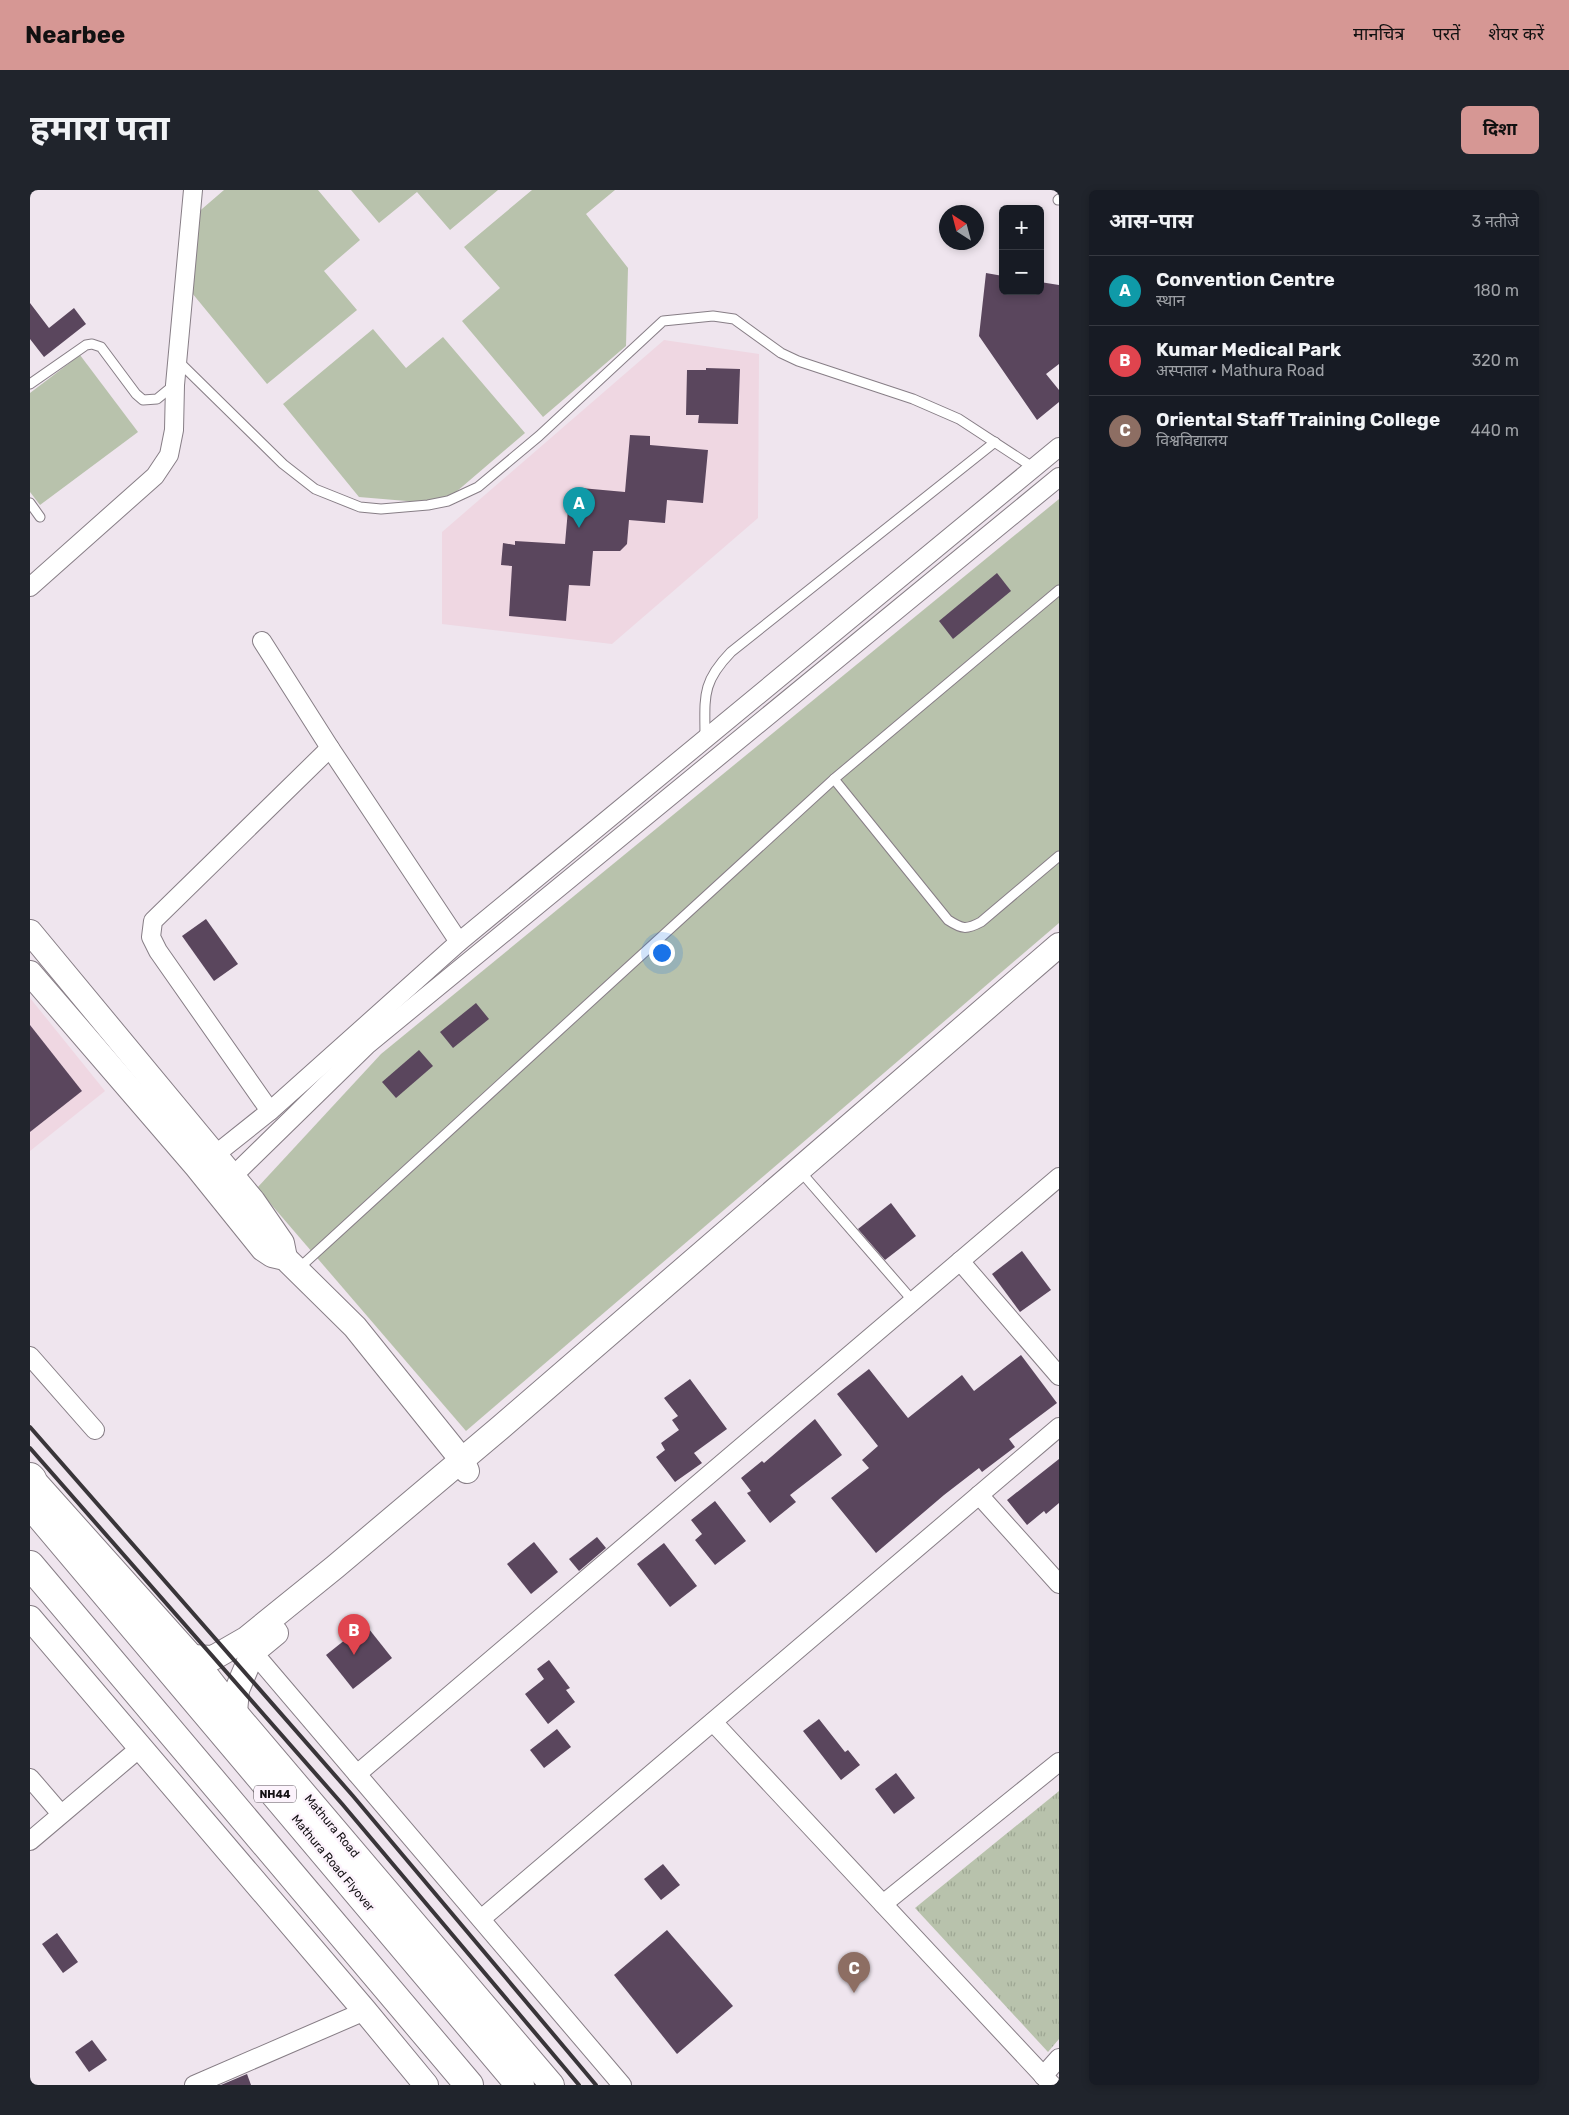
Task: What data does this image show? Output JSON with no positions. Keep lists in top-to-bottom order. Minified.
{"streets":{"highway":["NH44","Mathura Road Flyover"],"street":["Mathura Road"]},"crossings":[["Mathura Road","Mathura Road Flyover"]],"north":"top left","page":{"header":"Nearbee","nav":["मानचित्र","परतें","शेयर करें"],"buttons":"दिशा","title":"हमारा पता","heading":["आस-पास","3 नतीजे"],"map_buttons":["+","−"],"list":[{"mark":"A","name":"Convention Centre","note":"स्थान","value":"180 m"},{"mark":"B","name":"Kumar Medical Park","note":"अस्पताल · Mathura Road","value":"320 m"},{"mark":"C","name":"Oriental Staff Training College","note":"विश्वविद्यालय","value":"440 m"}],"pins":["A","B","C"]}}
